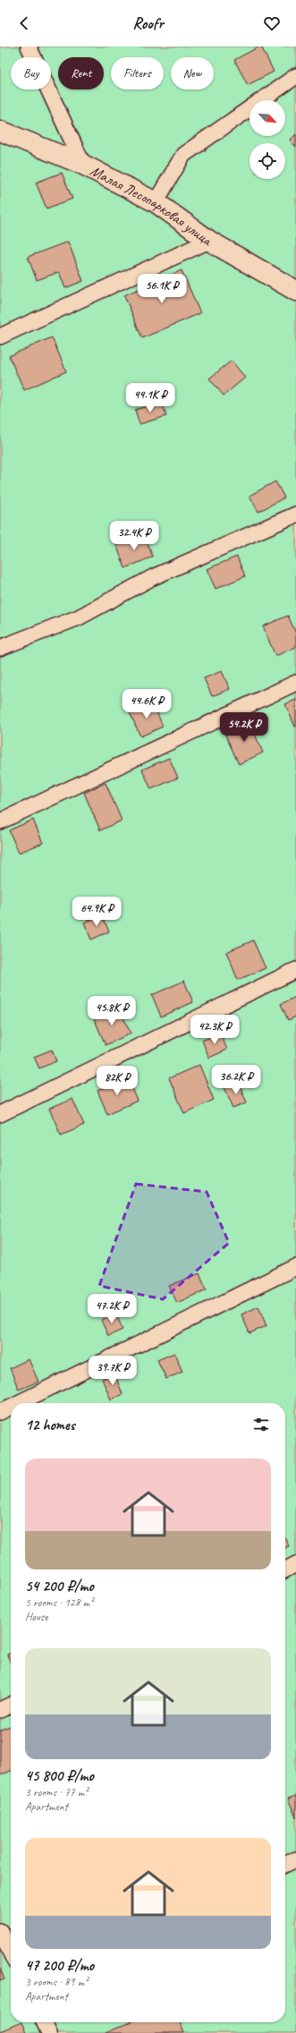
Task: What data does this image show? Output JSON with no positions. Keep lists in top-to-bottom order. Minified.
{"streets":{"street":["Малая Лесопарковая улица"]},"north":"bottom right","page":{"header":"Roofr","chip":["Buy","Rent","Filters","New"],"price":["56.1K ₽","44.1K ₽","32.4K ₽","44.6K ₽","54.2K ₽","64.9K ₽","45.8K ₽","42.3K ₽","36.2K ₽","82K ₽","47.2K ₽","39.7K ₽"],"heading":"12 homes","list":[{"name":"54 200 ₽/mo","note":"5 rooms · 128 m² · House"},{"name":"45 800 ₽/mo","note":"3 rooms · 77 m² · Apartment"},{"name":"47 200 ₽/mo","note":"3 rooms · 89 m² · Apartment"}]}}
